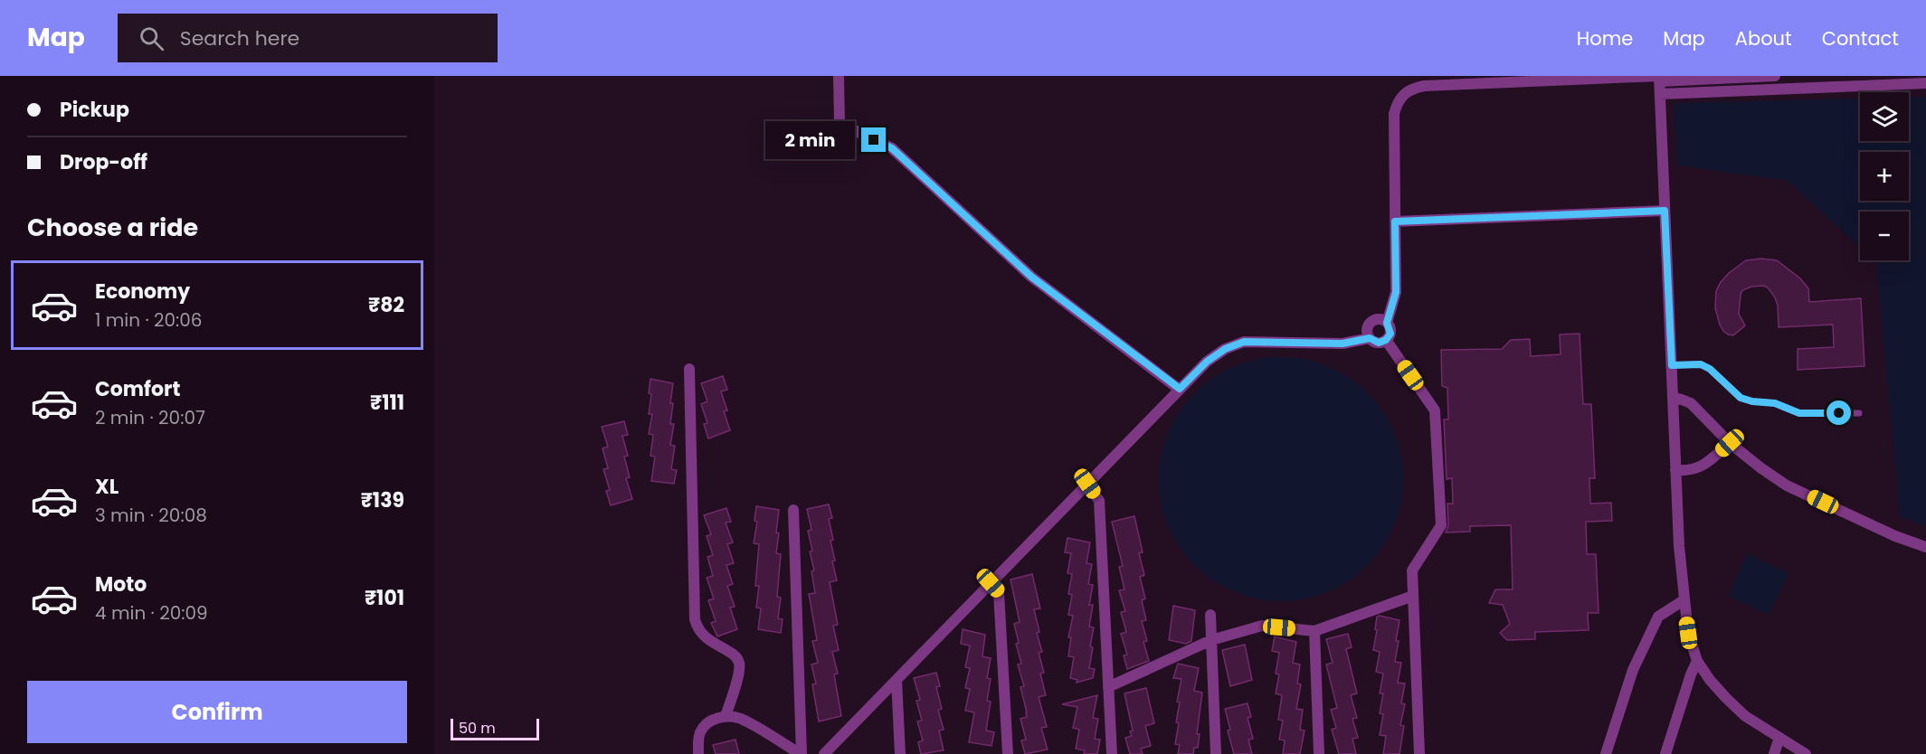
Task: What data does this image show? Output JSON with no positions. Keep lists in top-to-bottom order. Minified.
{"scale_bar":"50 m","page":{"header":"Map","search":"Search here","nav":["Home","Map","About","Contact"],"banner":["Pickup","Drop-off"],"map_buttons":["+","−"],"bubble":"2 min","heading":"Choose a ride","list":[{"name":"Economy","note":"1 min · 20:06","value":"₹82"},{"name":"Comfort","note":"2 min · 20:07","value":"₹111"},{"name":"XL","note":"3 min · 20:08","value":"₹139"},{"name":"Moto","note":"4 min · 20:09","value":"₹101"}],"buttons":"Confirm","scale":"50 m"}}
